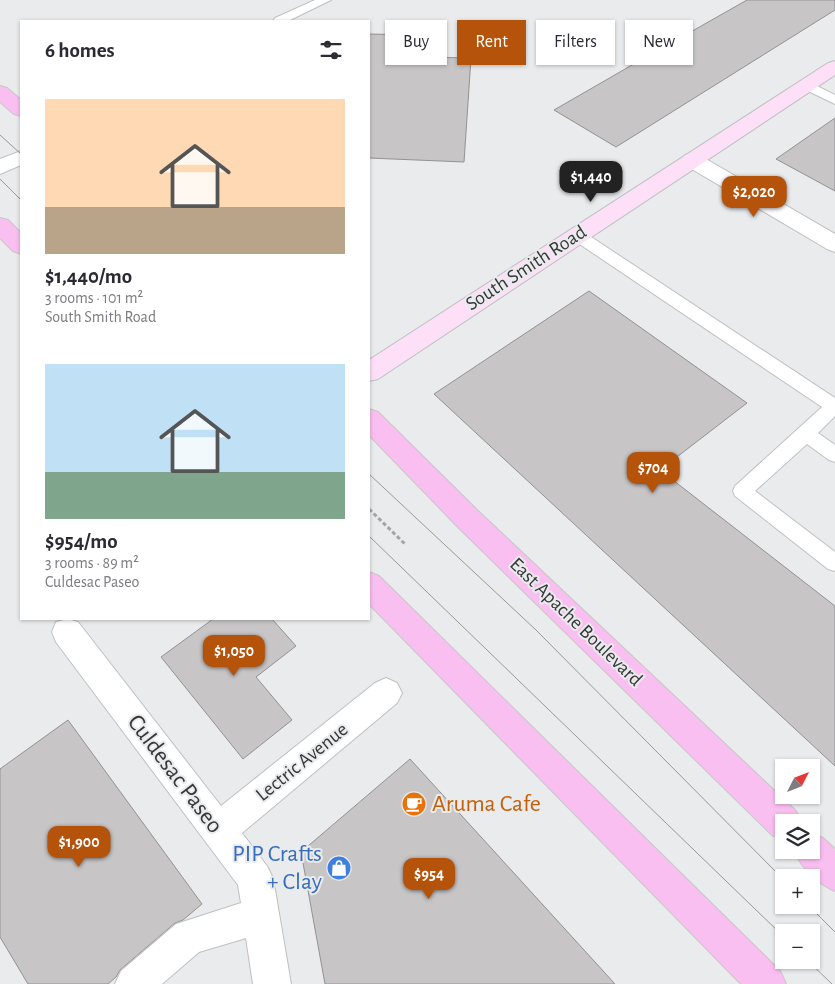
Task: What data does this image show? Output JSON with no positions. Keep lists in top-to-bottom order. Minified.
{"streets":{"main road":["East Apache Boulevard"],"street":["South Smith Road","Lectric Avenue","Culdesac Paseo"]},"crossings":[["Lectric Avenue","Culdesac Paseo"]],"places":{"cafe":["Aruma Cafe"],"shop":["PIP Crafts + Clay"]},"north":"top right","page":{"chip":["Buy","Rent","Filters","New"],"heading":"6 homes","list":[{"name":"$1,440/mo","note":"3 rooms · 101 m² · South Smith Road"},{"name":"$954/mo","note":"3 rooms · 89 m² · Culdesac Paseo"}],"price":["$1,440","$2,020","$704","$1,050","$1,900","$954"],"map_buttons":["+","−"]}}
